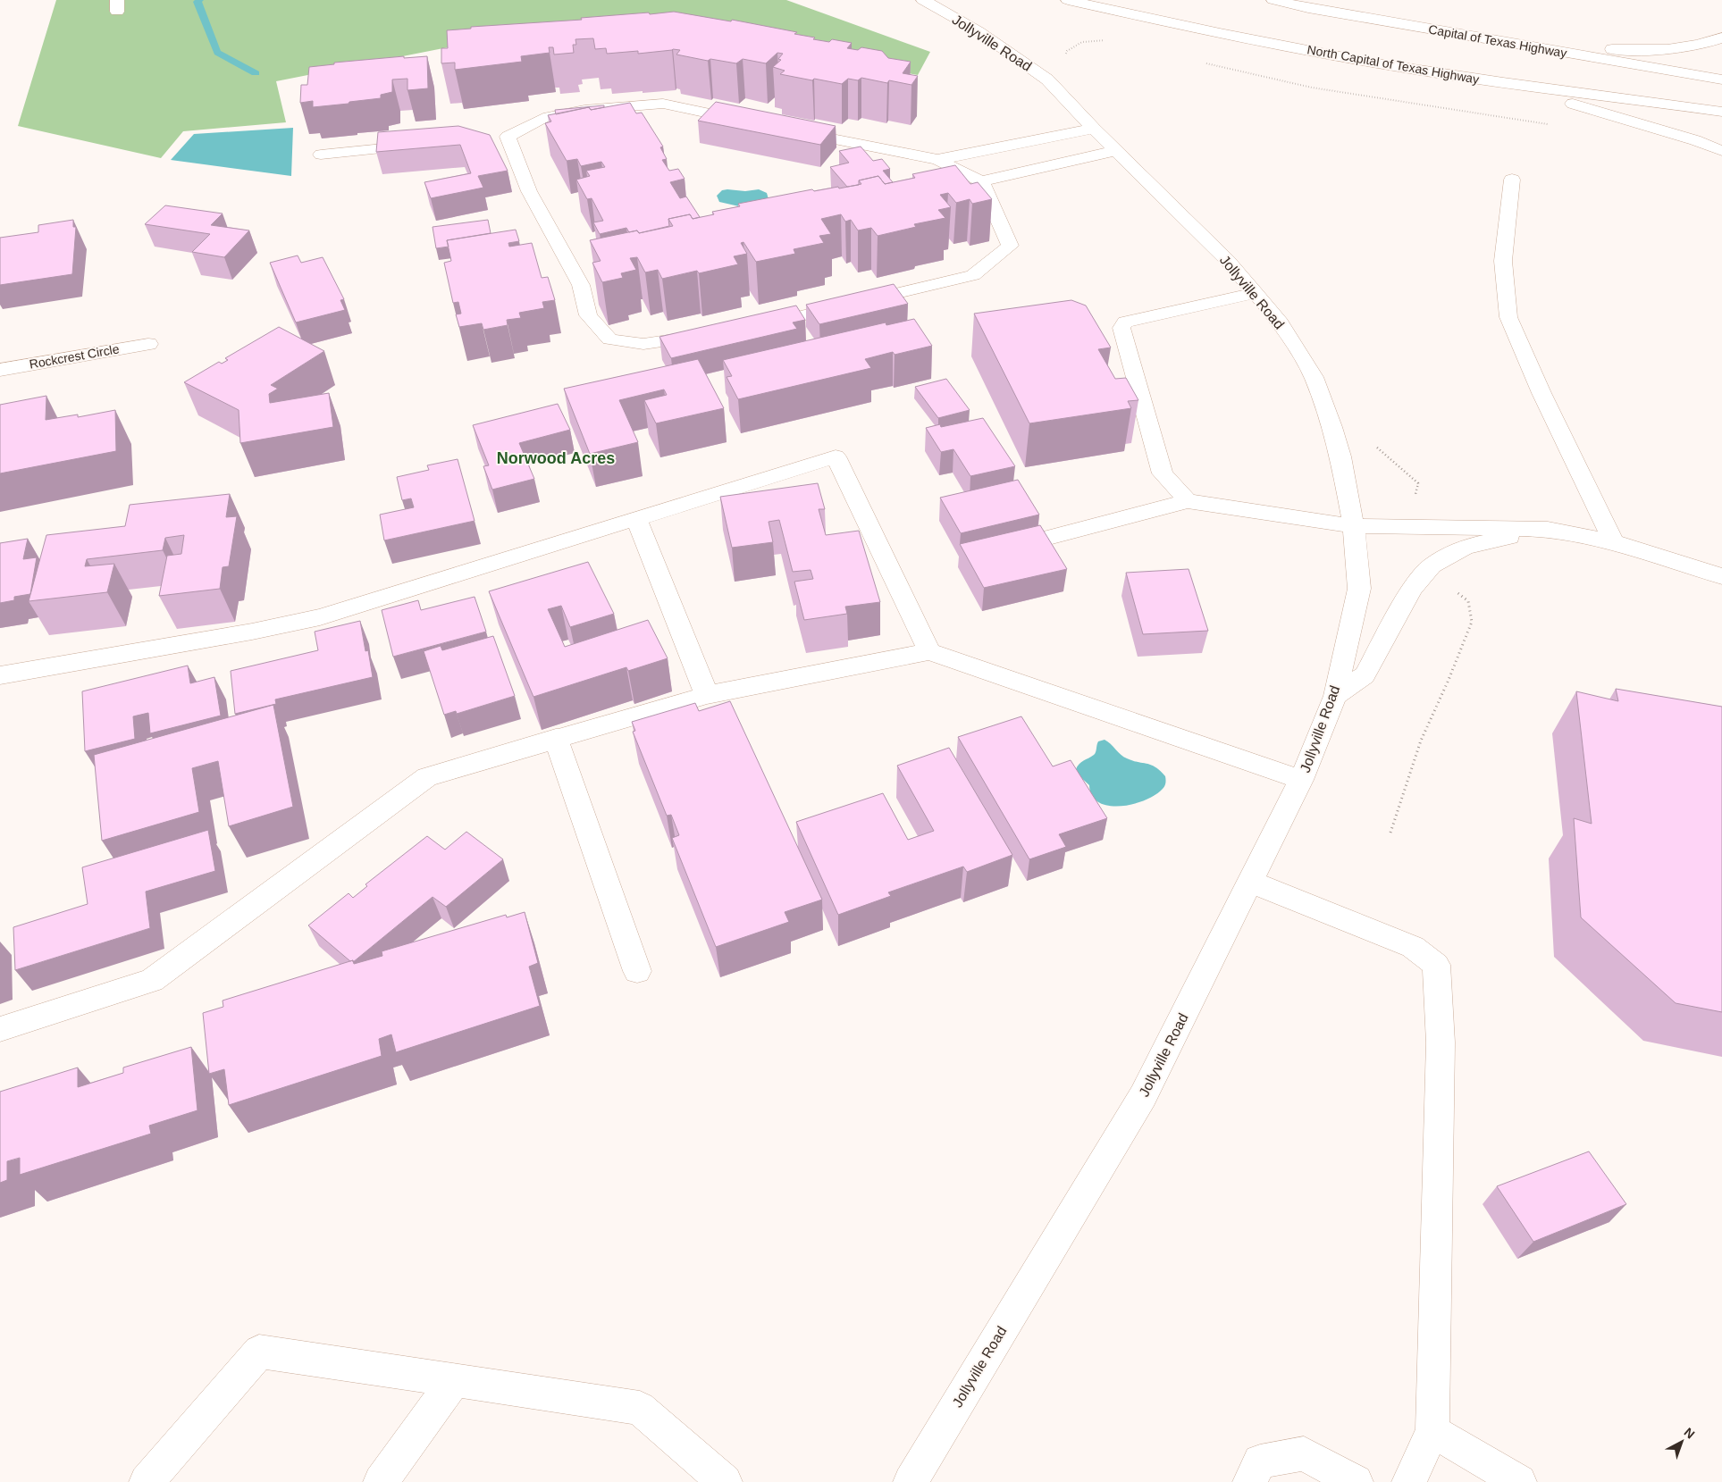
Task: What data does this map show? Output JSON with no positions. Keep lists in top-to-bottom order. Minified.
{"streets":{"main road":["Capital of Texas Highway","Jollyville Road","North Capital of Texas Highway","Rockcrest Circle"]},"districts":["Norwood Acres"],"north":"top right"}
